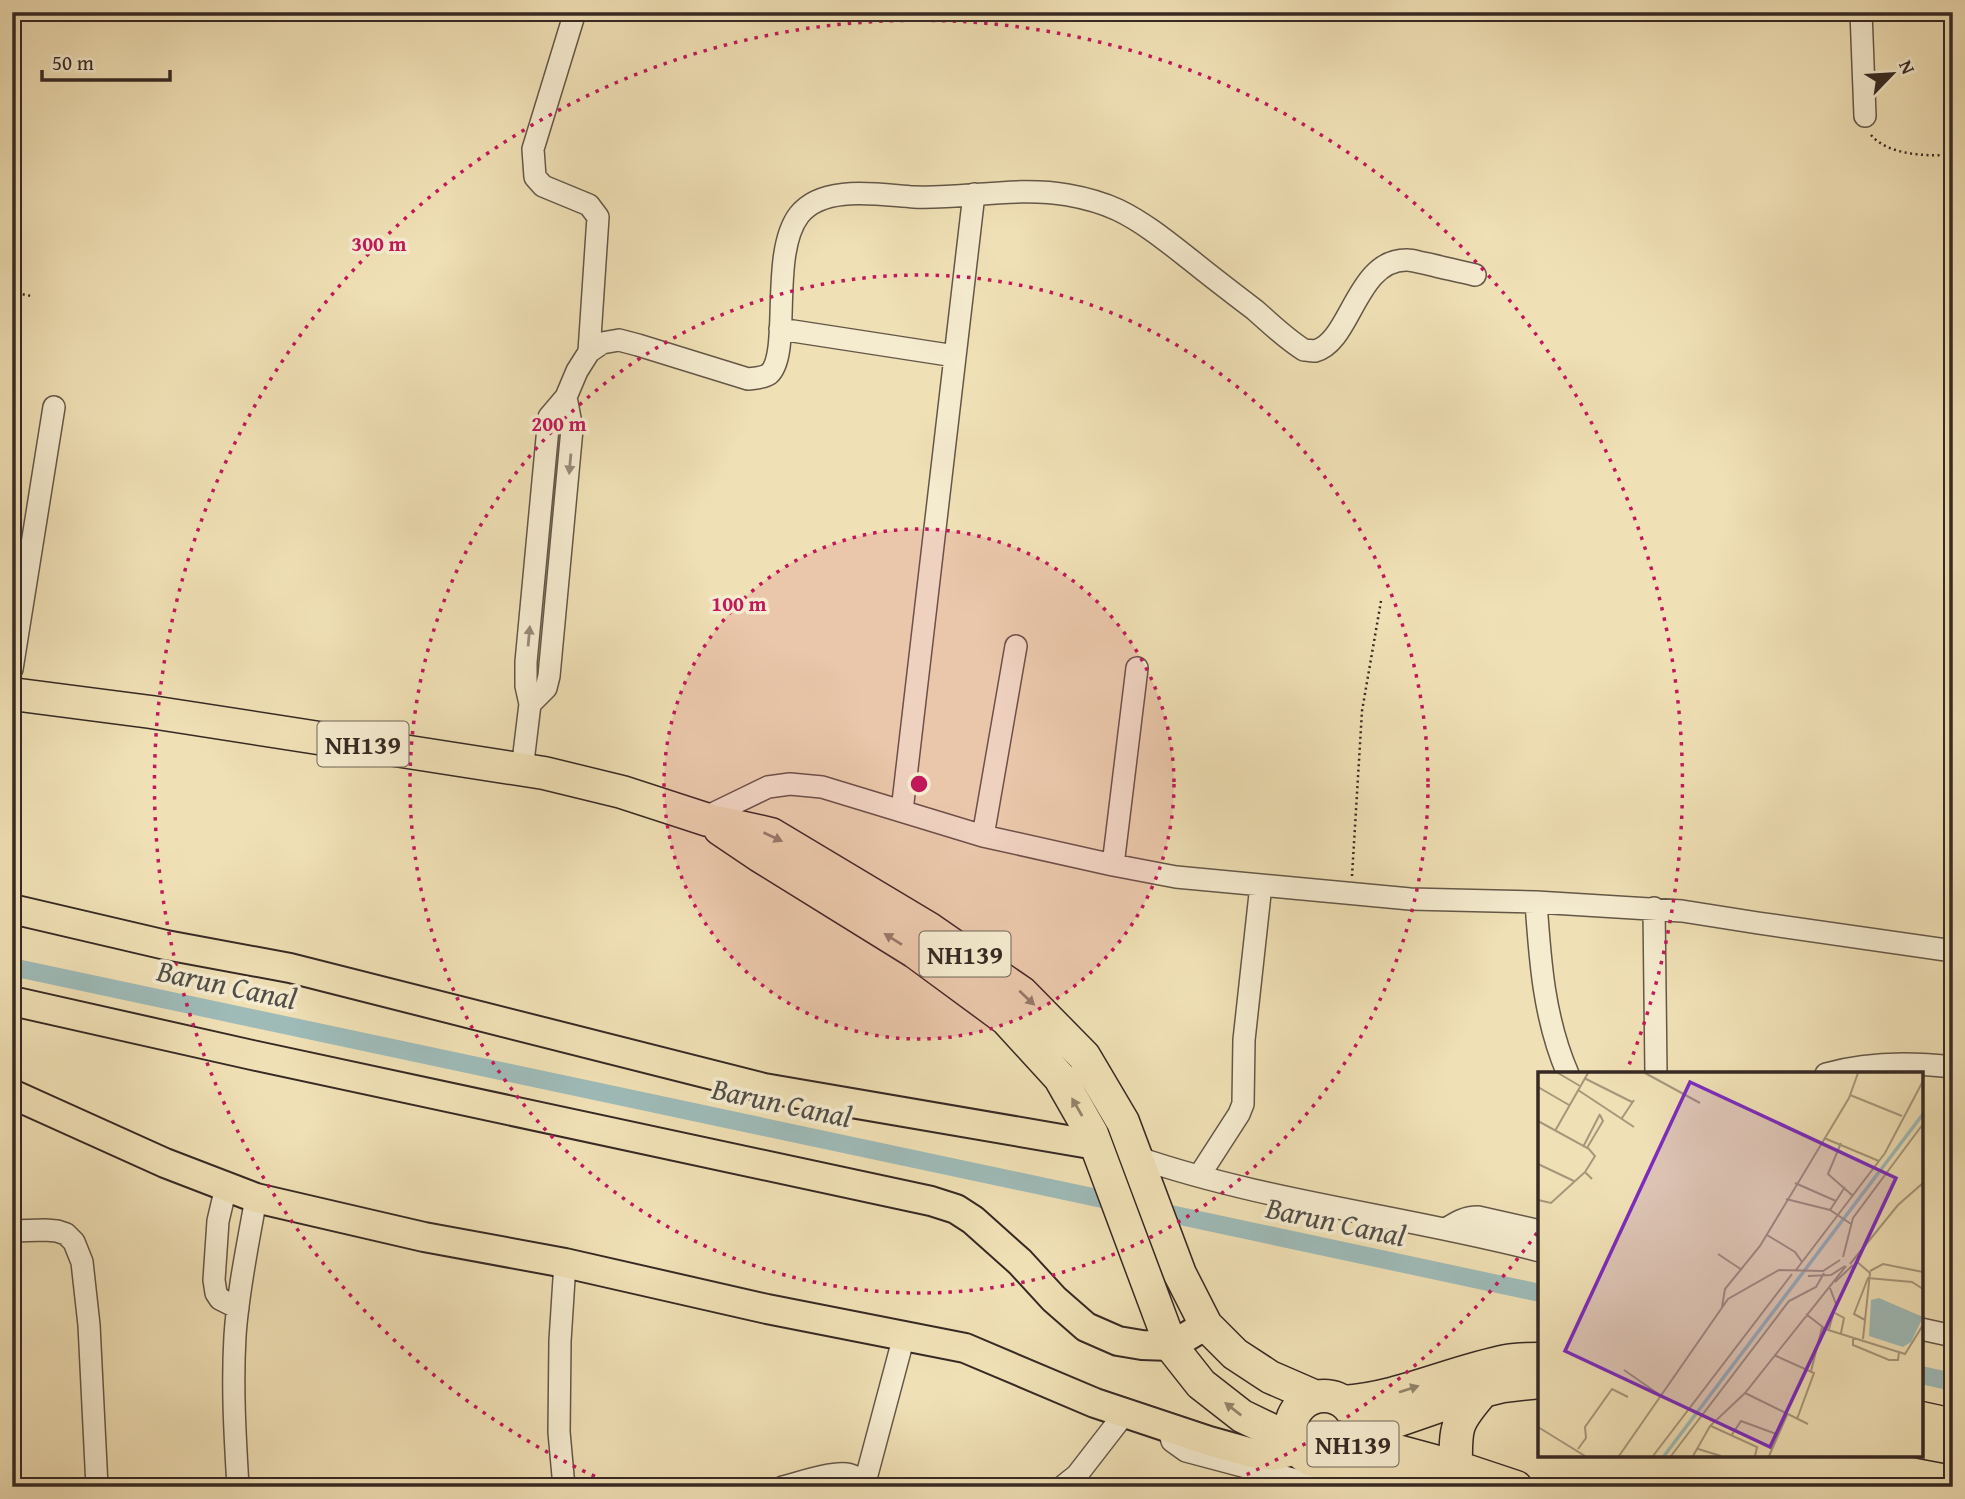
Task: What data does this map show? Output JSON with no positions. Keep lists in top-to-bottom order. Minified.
{"streets":{"highway":["NH139"]},"water":["Barun Canal"],"scale_bar":"50 m","north":"top right","rings":["300 m","200 m","100 m"]}
